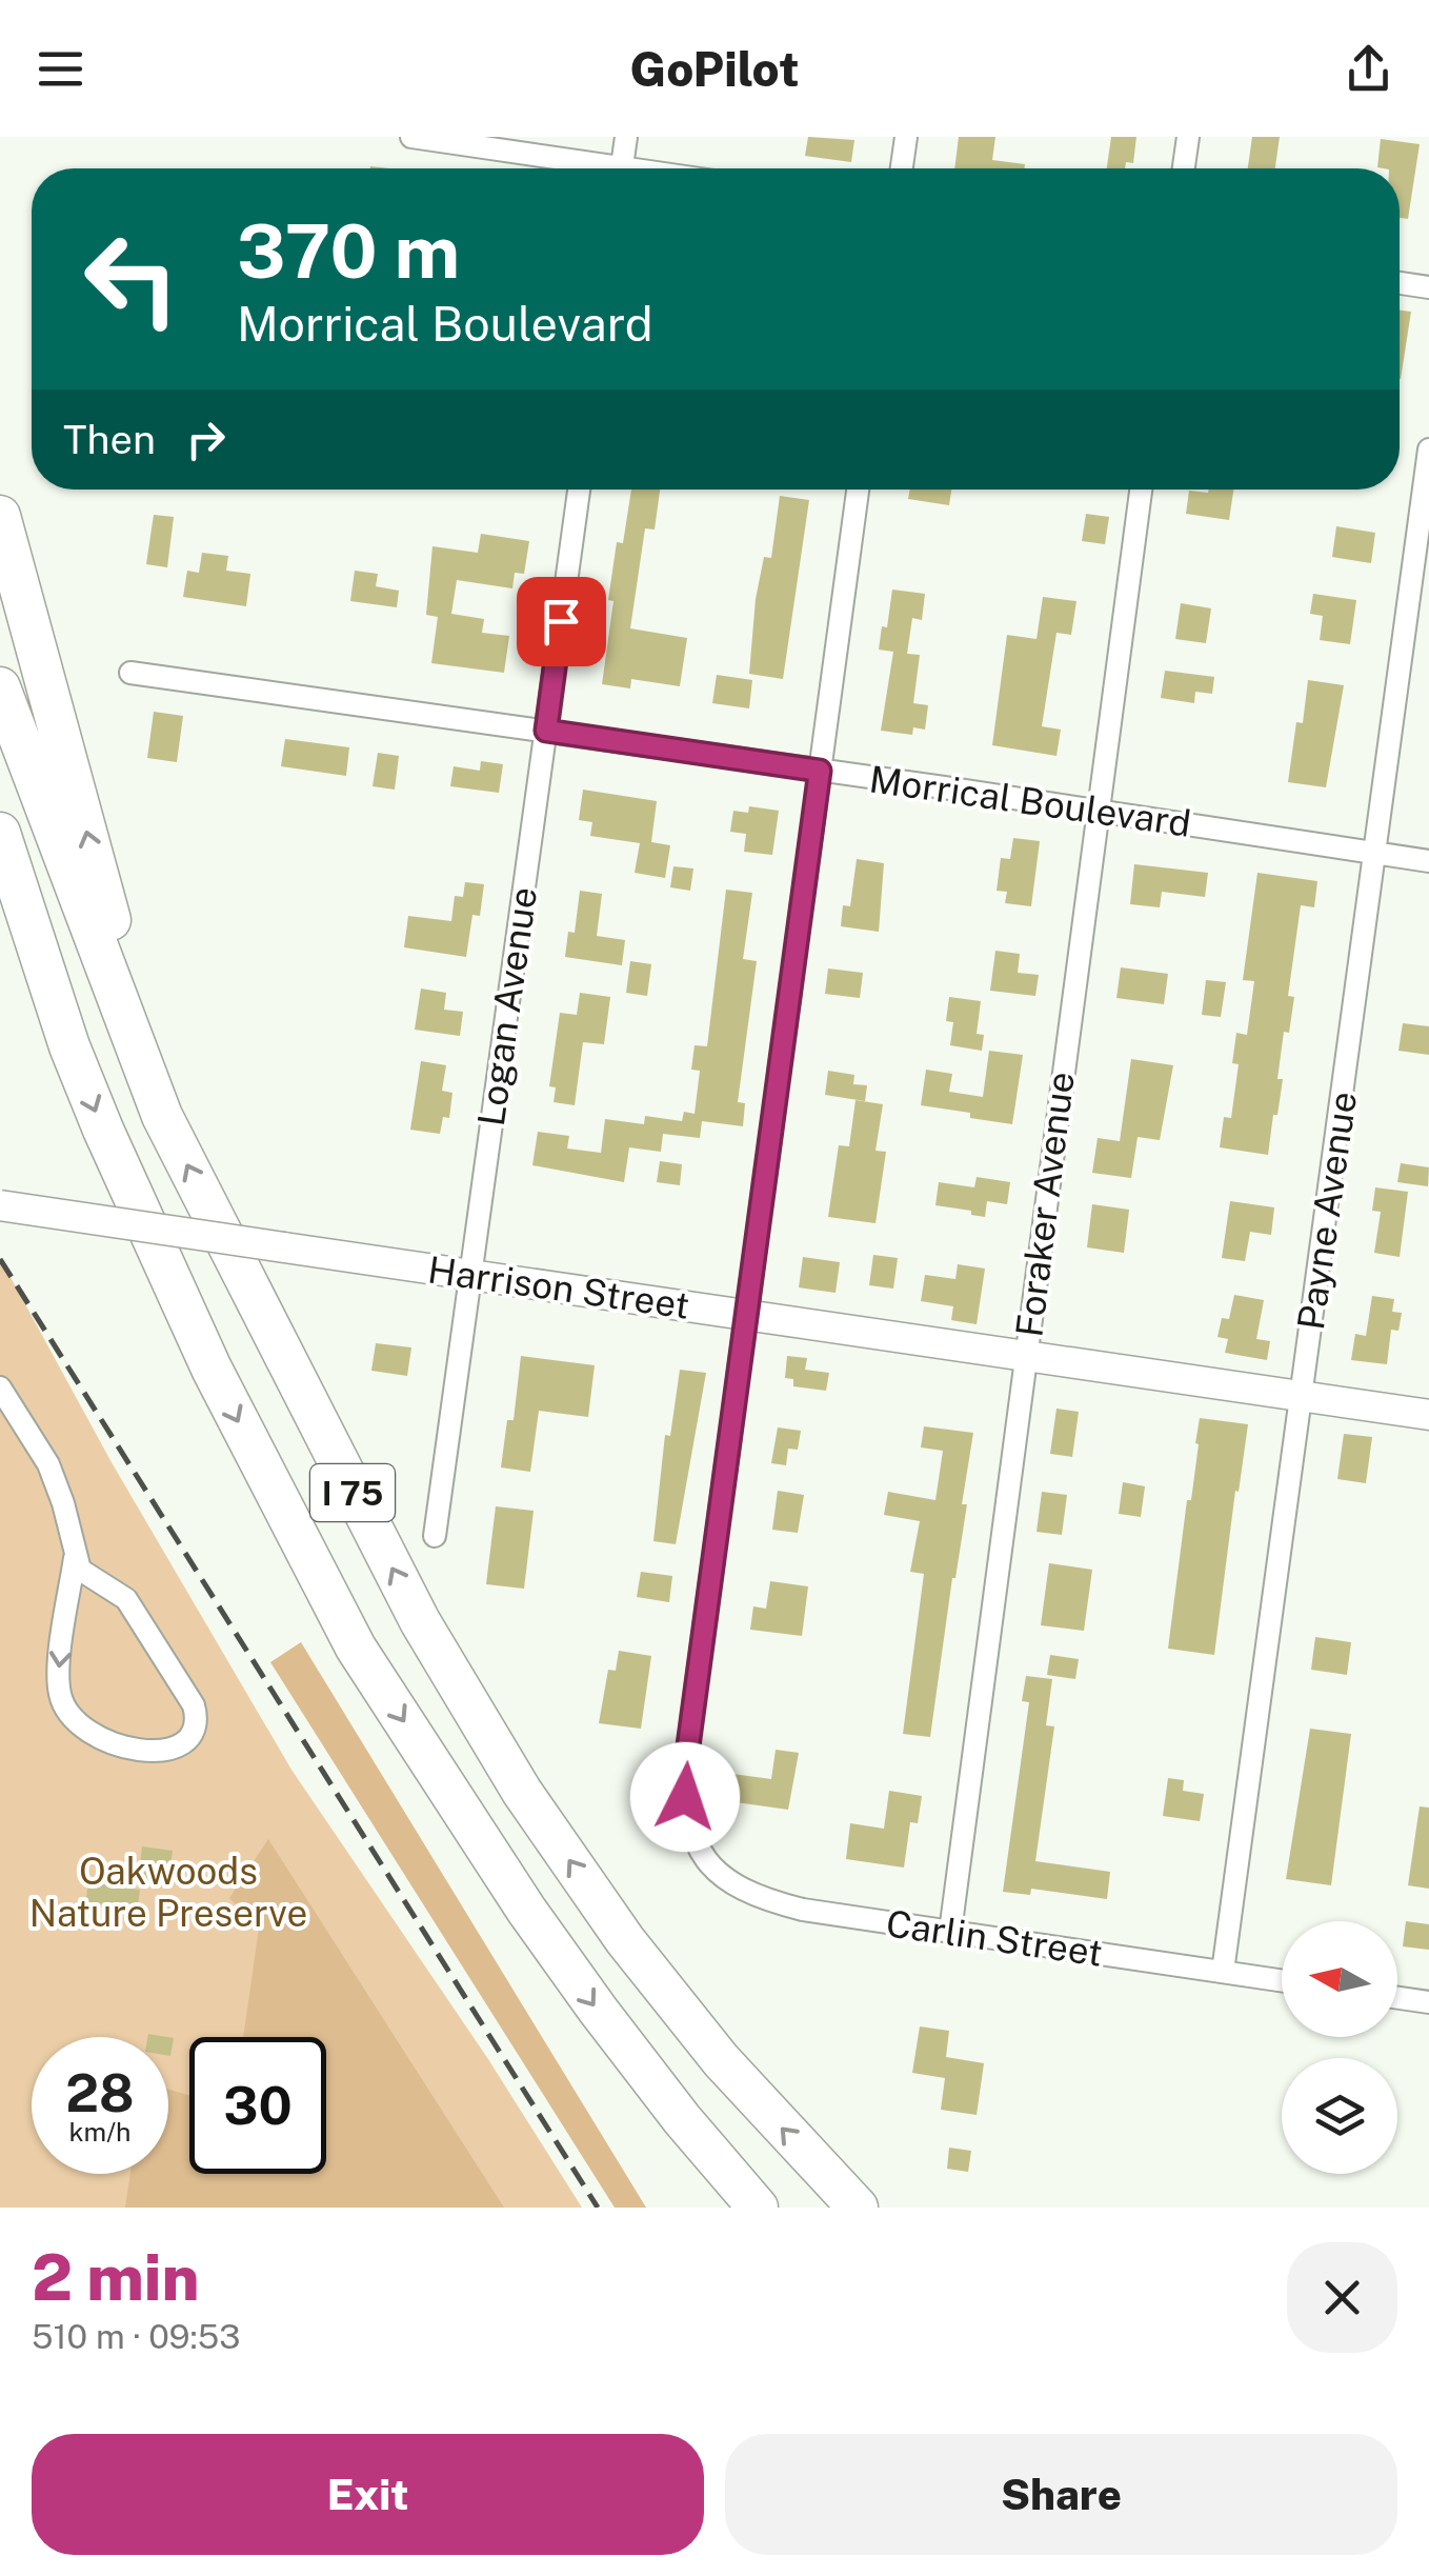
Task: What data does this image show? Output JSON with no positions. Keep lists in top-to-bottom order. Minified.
{"streets":{"highway":["I 75"],"street":["Morrical Boulevard","Logan Avenue","Foraker Avenue","Payne Avenue","Harrison Street","Carlin Street"]},"crossings":[["Morrical Boulevard","Logan Avenue"],["Morrical Boulevard","Foraker Avenue"],["Morrical Boulevard","Payne Avenue"],["Logan Avenue","Harrison Street"],["Foraker Avenue","Harrison Street"],["Foraker Avenue","Carlin Street"],["Payne Avenue","Harrison Street"],["Payne Avenue","Carlin Street"],["Harrison Street","Carlin Street"]],"parks":["Oakwoods Nature Preserve"],"north":"left","page":{"header":"GoPilot","turn":["370 m","Morrical Boulevard"],"then":"Then","speed":"28 km/h","limit":"30","heading":["2 min","510 m · 09:53"],"buttons":["Exit","Share"]}}
